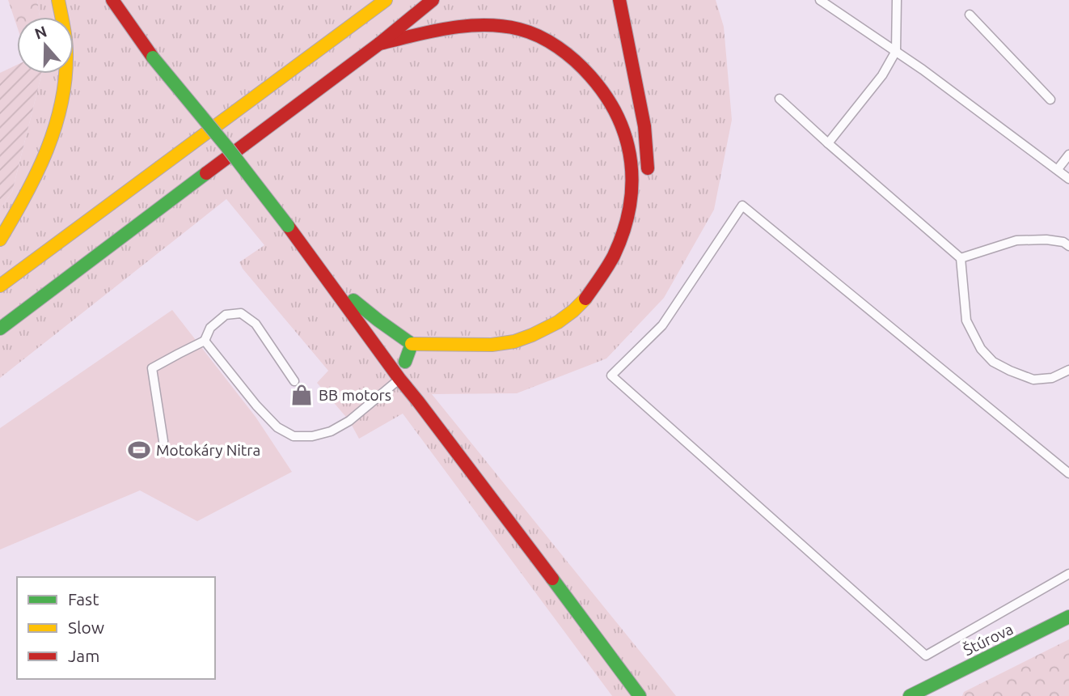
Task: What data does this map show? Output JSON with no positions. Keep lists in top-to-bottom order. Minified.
{"streets":{"main road":["Štúrova"]},"places":{"shop":["BB motors"],"sports":["Motokáry Nitra"]},"legend":["Fast","Slow","Jam"],"north":"top"}
